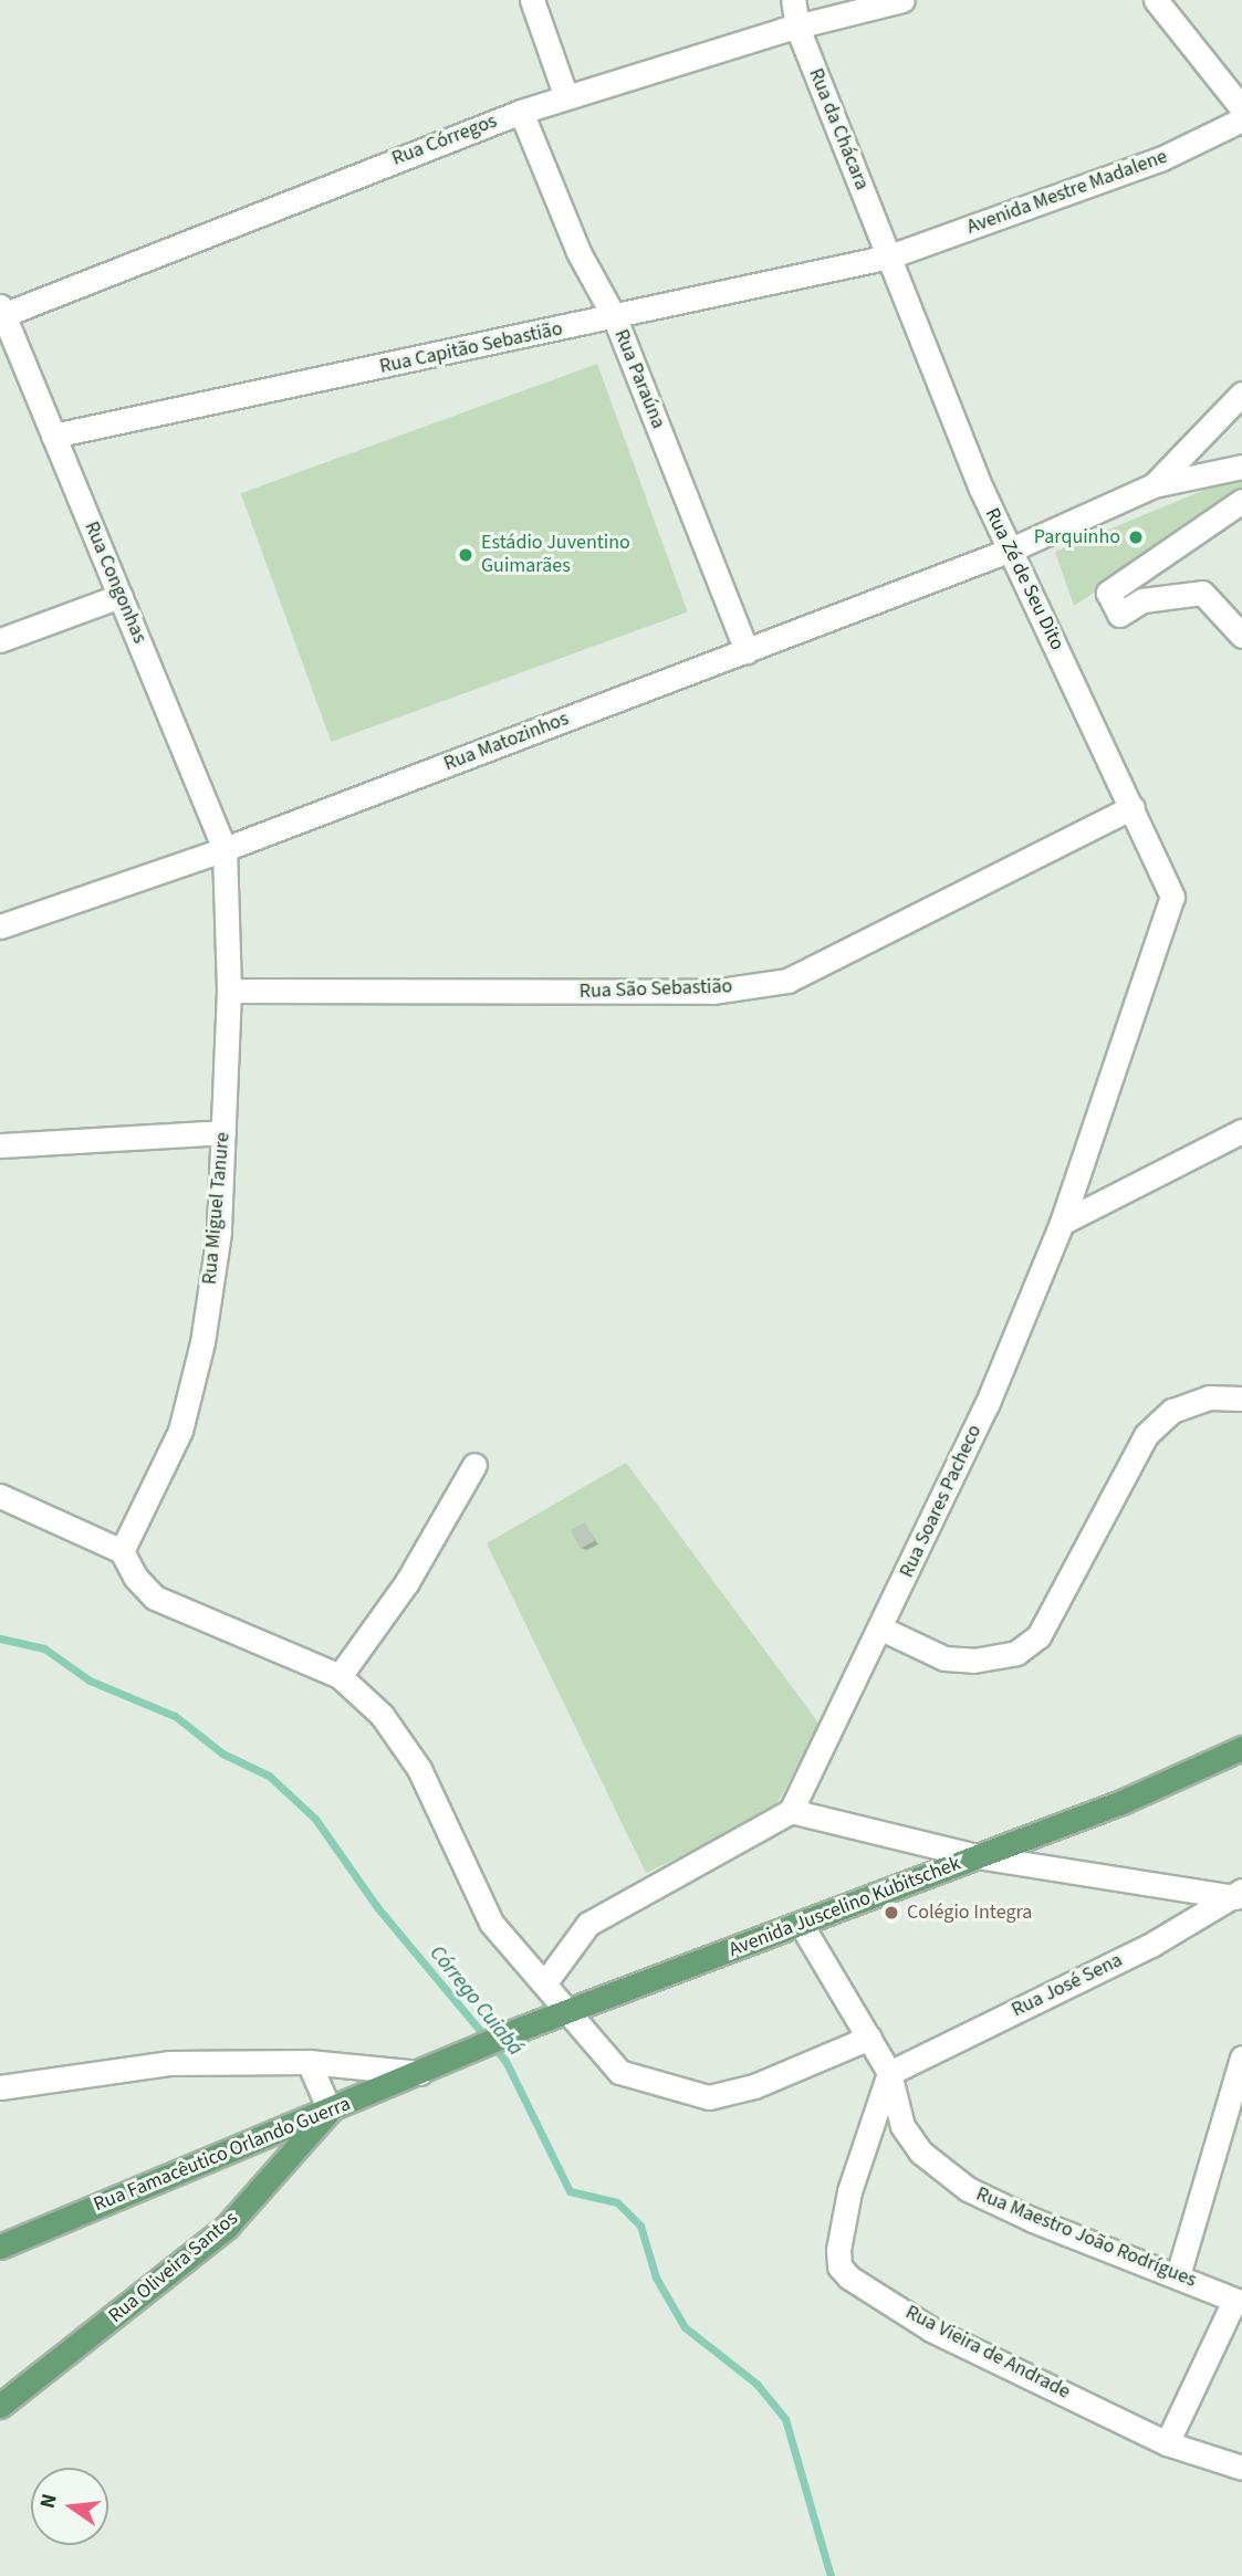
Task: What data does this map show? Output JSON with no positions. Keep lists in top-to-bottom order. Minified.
{"streets":{"main road":["Avenida Juscelino Kubitschek","Rua Famacêutico Orlando Guerra","Rua Oliveira Santos"],"street":["Rua da Chácara","Rua Córregos","Avenida Mestre Madalene","Rua Capitão Sebastião","Rua Paraúna","Rua Zé de Seu Dito","Rua Congonhas","Rua Matozinhos","Rua São Sebastião","Rua Miguel Tanure","Rua Soares Pacheco","Rua José Sena","Rua Maestro João Rodrígues","Rua Vieira de Andrade"]},"crossings":[["Rua da Chácara","Rua Córregos"],["Rua da Chácara","Avenida Mestre Madalene"],["Rua da Chácara","Rua Capitão Sebastião"],["Rua da Chácara","Rua Zé de Seu Dito"],["Rua Córregos","Rua Paraúna"],["Rua Córregos","Rua Congonhas"],["Avenida Mestre Madalene","Rua Capitão Sebastião"],["Avenida Mestre Madalene","Rua Zé de Seu Dito"],["Rua Capitão Sebastião","Rua Paraúna"],["Rua Capitão Sebastião","Rua Zé de Seu Dito"],["Rua Capitão Sebastião","Rua Congonhas"],["Rua Paraúna","Rua Matozinhos"],["Rua Zé de Seu Dito","Rua Matozinhos"],["Rua Zé de Seu Dito","Rua São Sebastião"],["Rua Zé de Seu Dito","Rua Soares Pacheco"],["Rua Congonhas","Rua Matozinhos"],["Rua Congonhas","Rua Miguel Tanure"],["Rua Matozinhos","Rua Miguel Tanure"],["Rua São Sebastião","Rua Miguel Tanure"],["Avenida Juscelino Kubitschek","Rua Famacêutico Orlando Guerra"],["Avenida Juscelino Kubitschek","Rua Maestro João Rodrígues"],["Rua José Sena","Rua Maestro João Rodrígues"],["Rua José Sena","Rua Vieira de Andrade"],["Rua Famacêutico Orlando Guerra","Rua Oliveira Santos"],["Rua Maestro João Rodrígues","Rua Vieira de Andrade"]],"water":["Córrego Cuiabá"],"places":["Parquinho","Estádio Juventino Guimarães","Colégio Integra"],"north":"left"}
